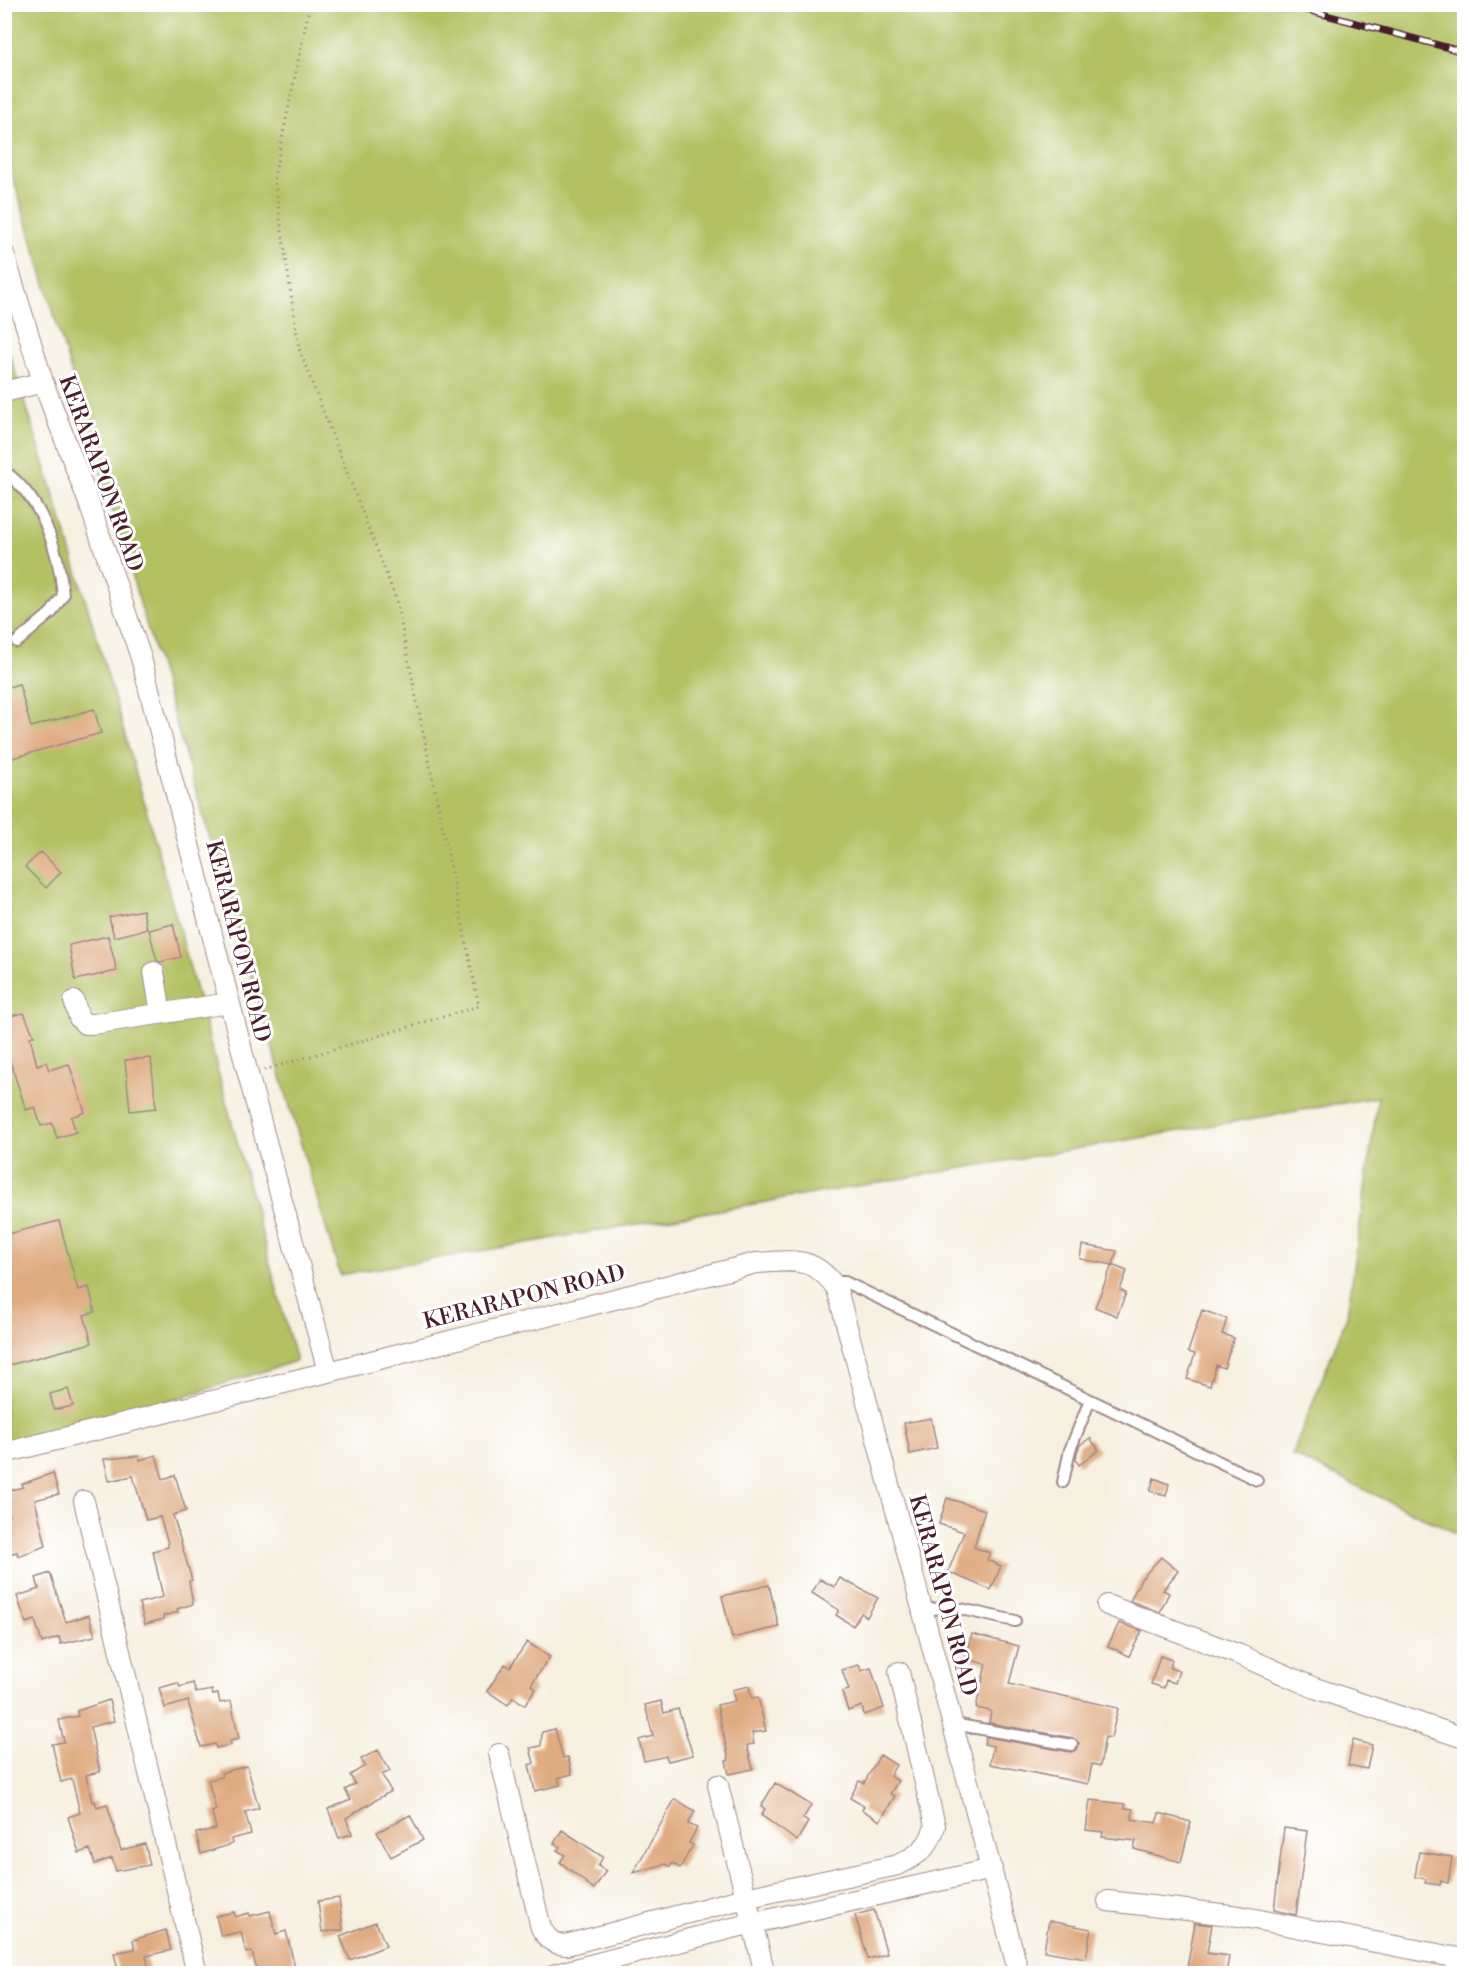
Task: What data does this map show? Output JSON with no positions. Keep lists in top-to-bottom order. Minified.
{"streets":{"street":["KERARAPON ROAD"]}}
